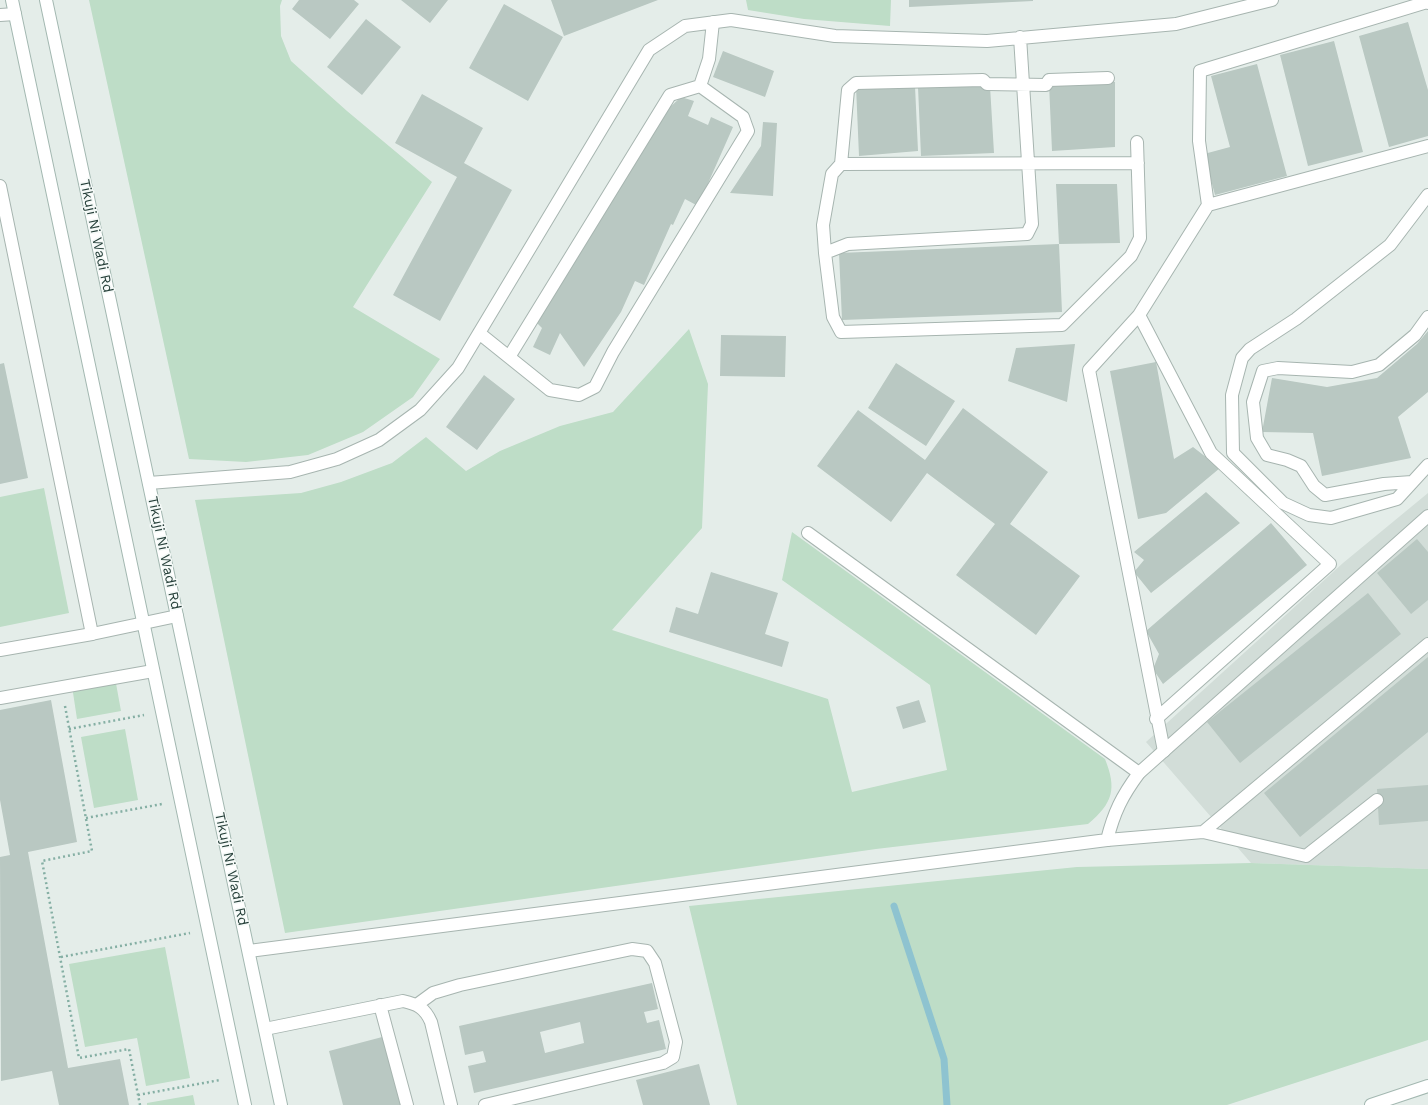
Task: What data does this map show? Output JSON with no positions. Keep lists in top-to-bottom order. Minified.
{"streets":{"street":["Tikuji Ni Wadi Rd"]}}
